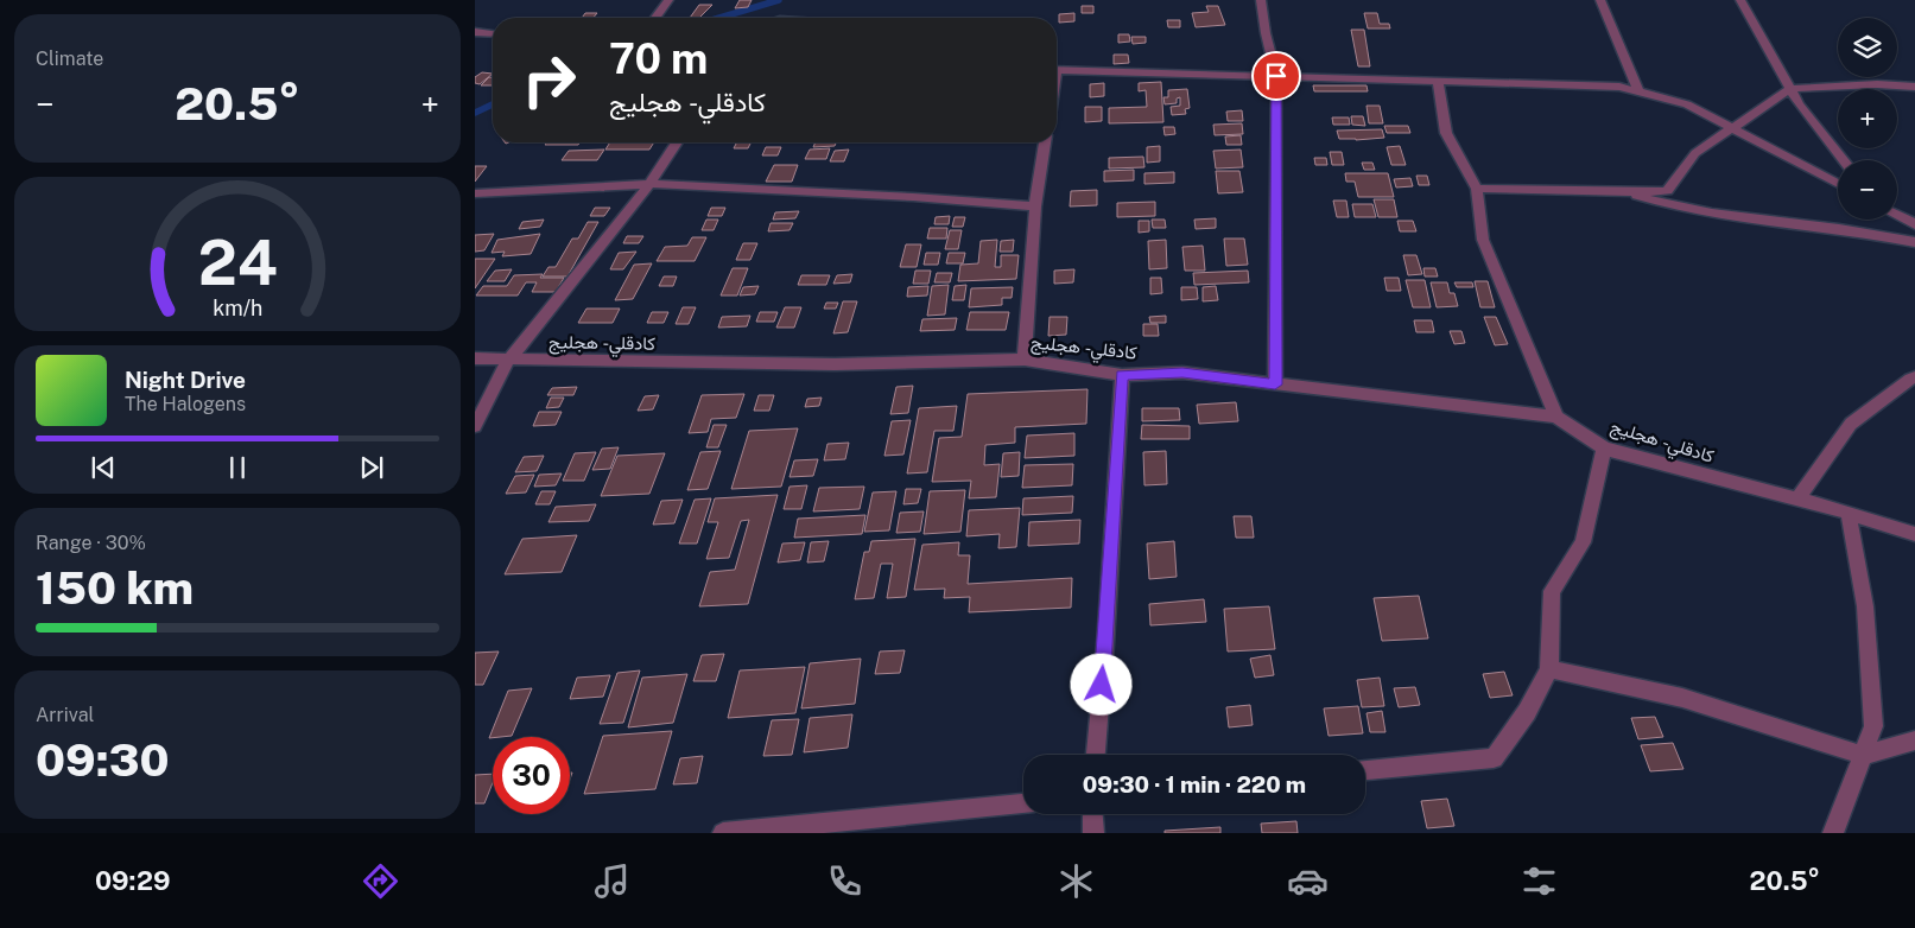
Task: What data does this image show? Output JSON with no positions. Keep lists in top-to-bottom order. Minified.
{"streets":{"street":["كادقلي - هجليج"]},"page":{"tile":["Climate",["Range · 30%","150 km"],["Arrival","09:30"]],"map_buttons":["+","−"],"turn":["70 m","كادقلي - هجليج"],"heat":["−","20.5°","+"],"song":["Night Drive","The Halogens"],"limit":"30","trip":"09:30 · 1 min · 220 m","tabs":["09:29","20.5°"],"gauge":["24","km/h"]}}
